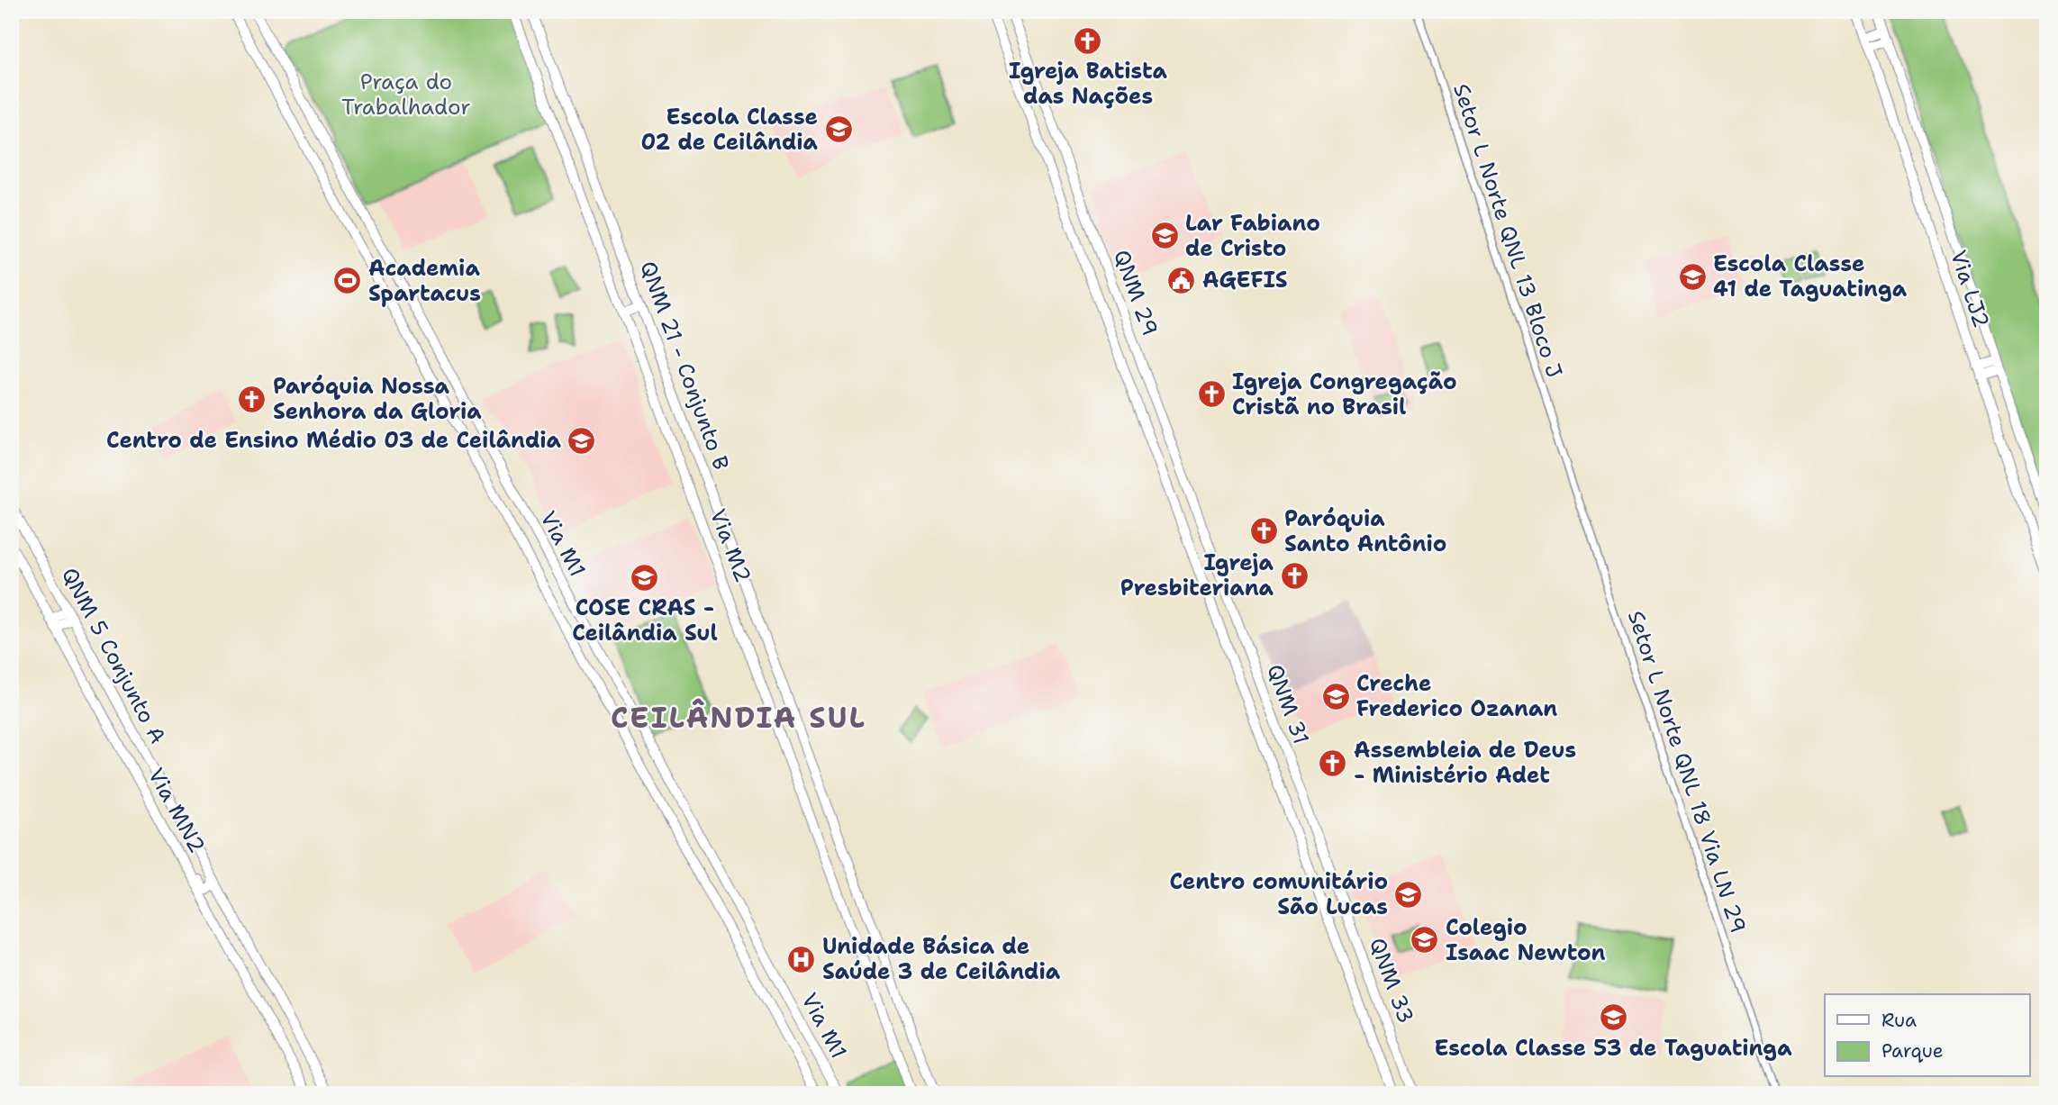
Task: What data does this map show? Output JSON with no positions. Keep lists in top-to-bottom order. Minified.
{"streets":{"main road":["Via LJ2","QNM 29","QNM 21 - Conjunto B","Via M1","Via M2","QNM 5 Conjunto A","QNM 31","Via MN2","QNM 33"],"street":["Setor L Norte QNL 13 Bloco J","Setor L Norte QNL 18 Via LN 29"]},"crossings":[["Setor L Norte QNL 13 Bloco J","Setor L Norte QNL 18 Via LN 29"],["QNM 29","QNM 31"],["QNM 31","QNM 33"]],"districts":["CEILÂNDIA SUL"],"parks":["Praça do Trabalhador"],"places":{"church":["Igreja Batista das Nações","Igreja Congregação Cristã no Brasil","Paróquia Nossa Senhora da Gloria","Paróquia Santo Antônio","Igreja Presbiteriana","Assembleia de Deus - Ministério Adet"],"school or university":["Escola Classe 02 de Ceilândia","Lar Fabiano de Cristo","Escola Classe 41 de Taguatinga","Centro de Ensino Médio 03 de Ceilândia","COSE CRAS - Ceilândia Sul","Creche Frederico Ozanan","Centro comunitário São Lucas","Colegio Isaac Newton","Escola Classe 53 de Taguatinga"],"public building":["AGEFIS"],"sports":["Academia Spartacus"],"hospital":["Unidade Básica de Saúde 3 de Ceilândia"]},"legend":["Rua","Parque"]}
